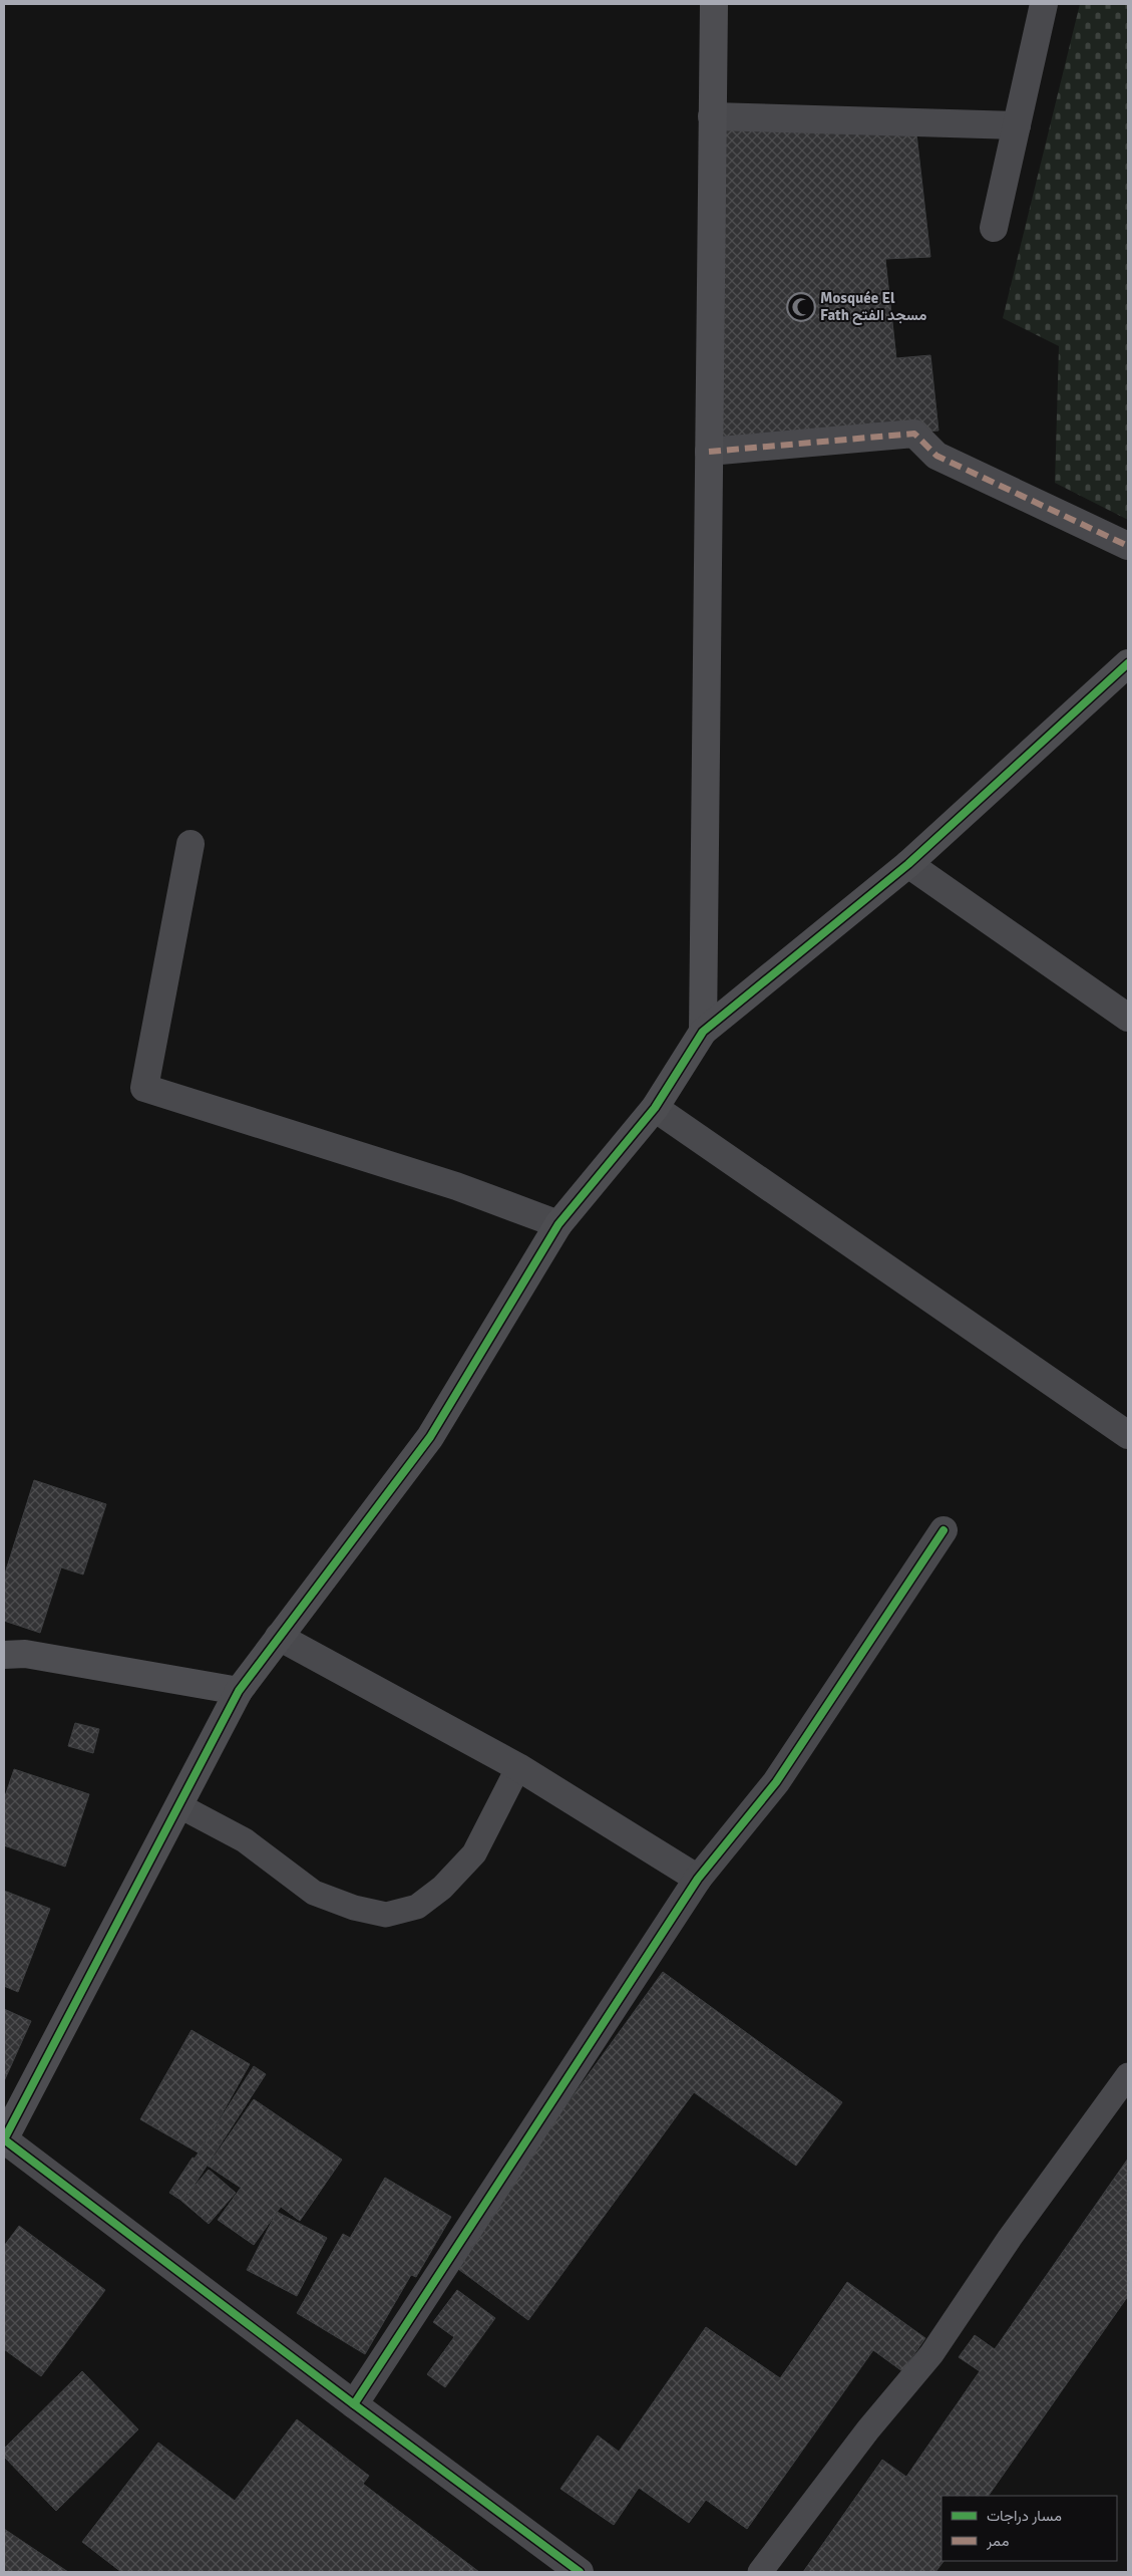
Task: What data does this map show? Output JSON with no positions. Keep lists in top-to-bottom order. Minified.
{"places":{"mosque":["Mosquée El Fath مسجد الفتح"]},"legend":["مسار دراجات","ممر"]}
